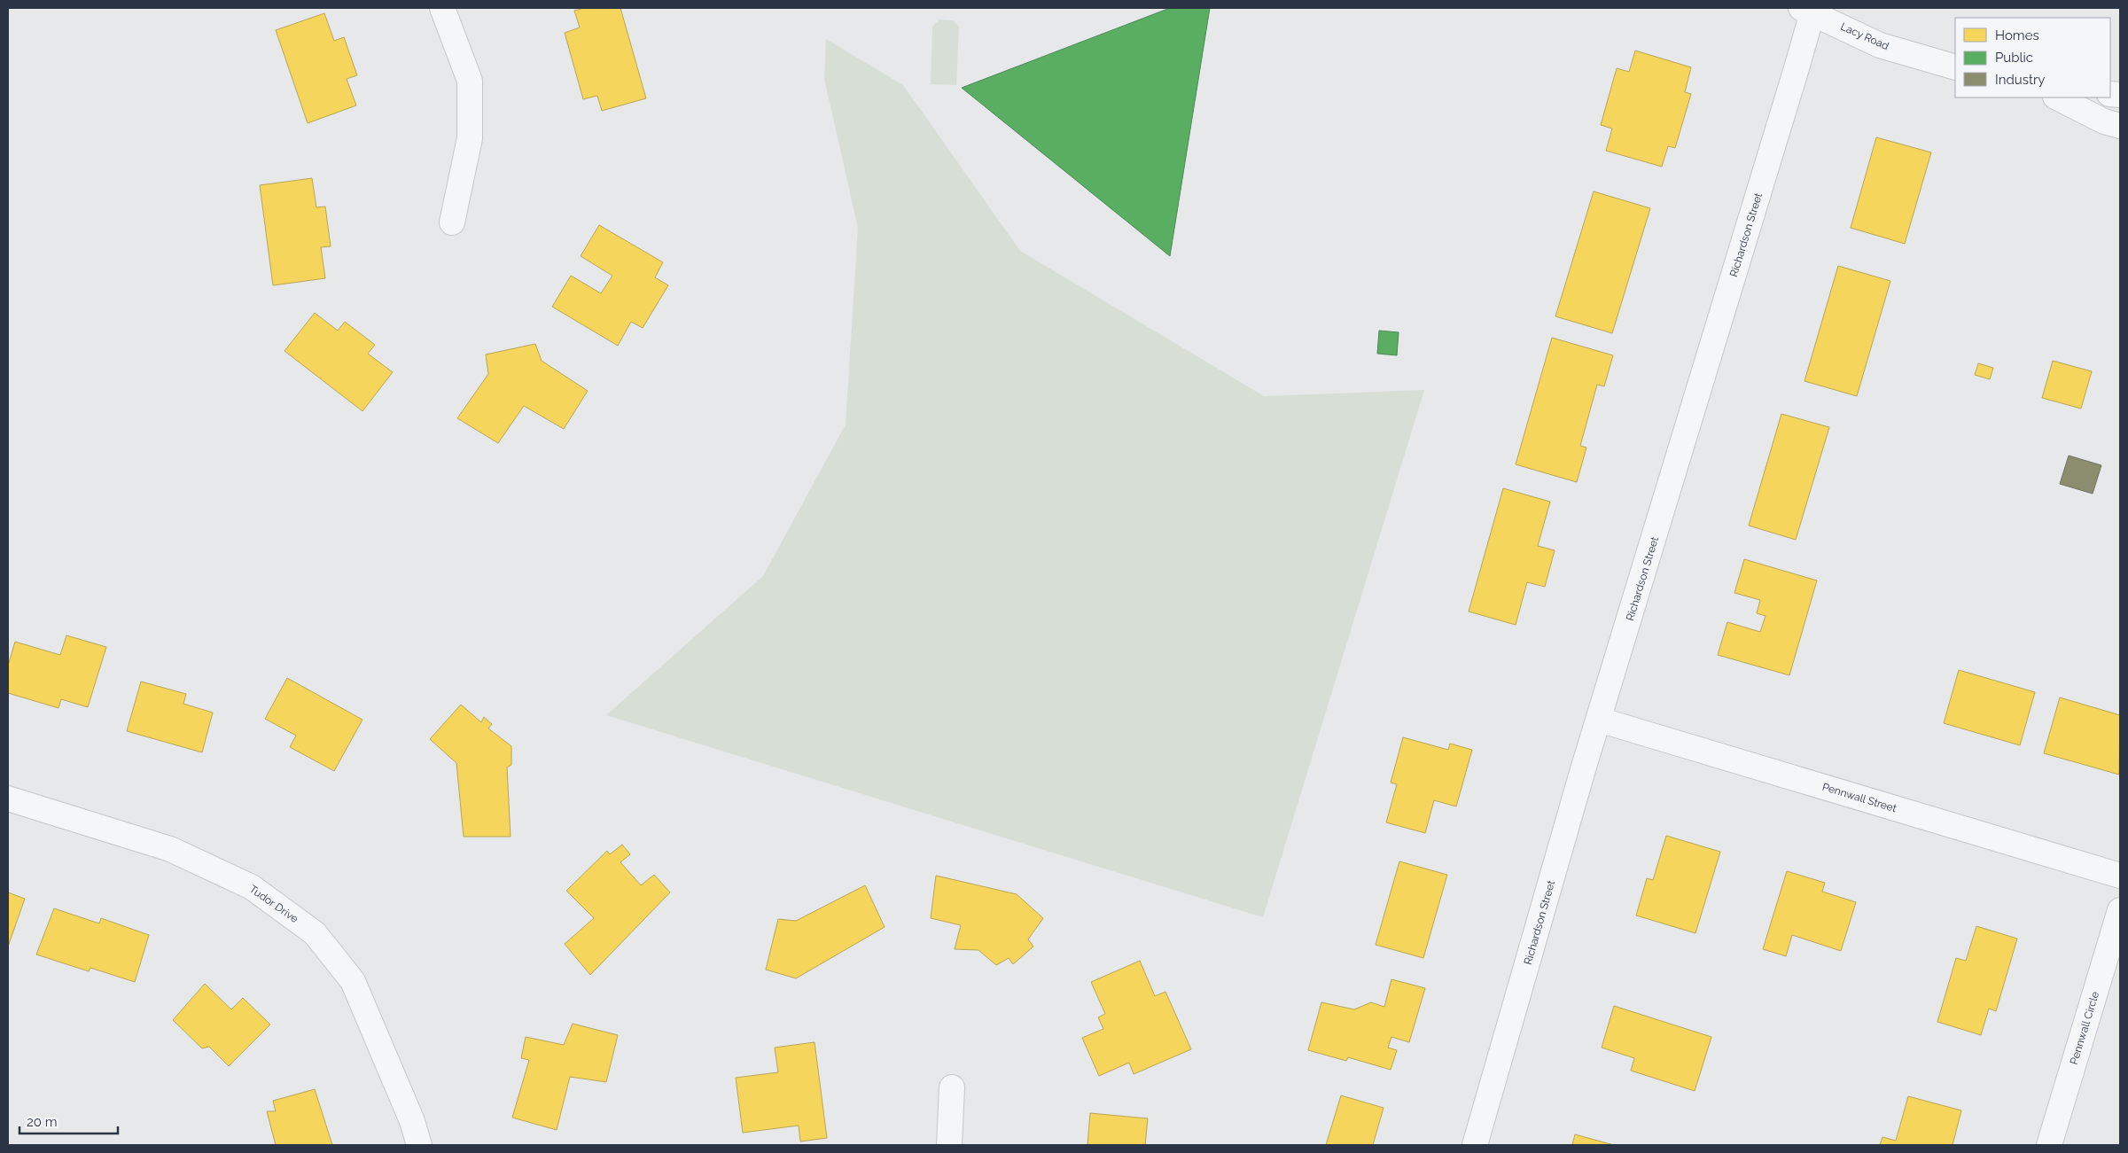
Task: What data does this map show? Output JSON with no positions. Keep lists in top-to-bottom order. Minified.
{"streets":{"street":["Lacy Road","Richardson Street","Pennwall Street","Tudor Drive","Pennwall Circle"]},"crossings":[["Lacy Road","Richardson Street"],["Richardson Street","Pennwall Street"]],"legend":["Homes","Public","Industry"],"scale_bar":"20 m"}
